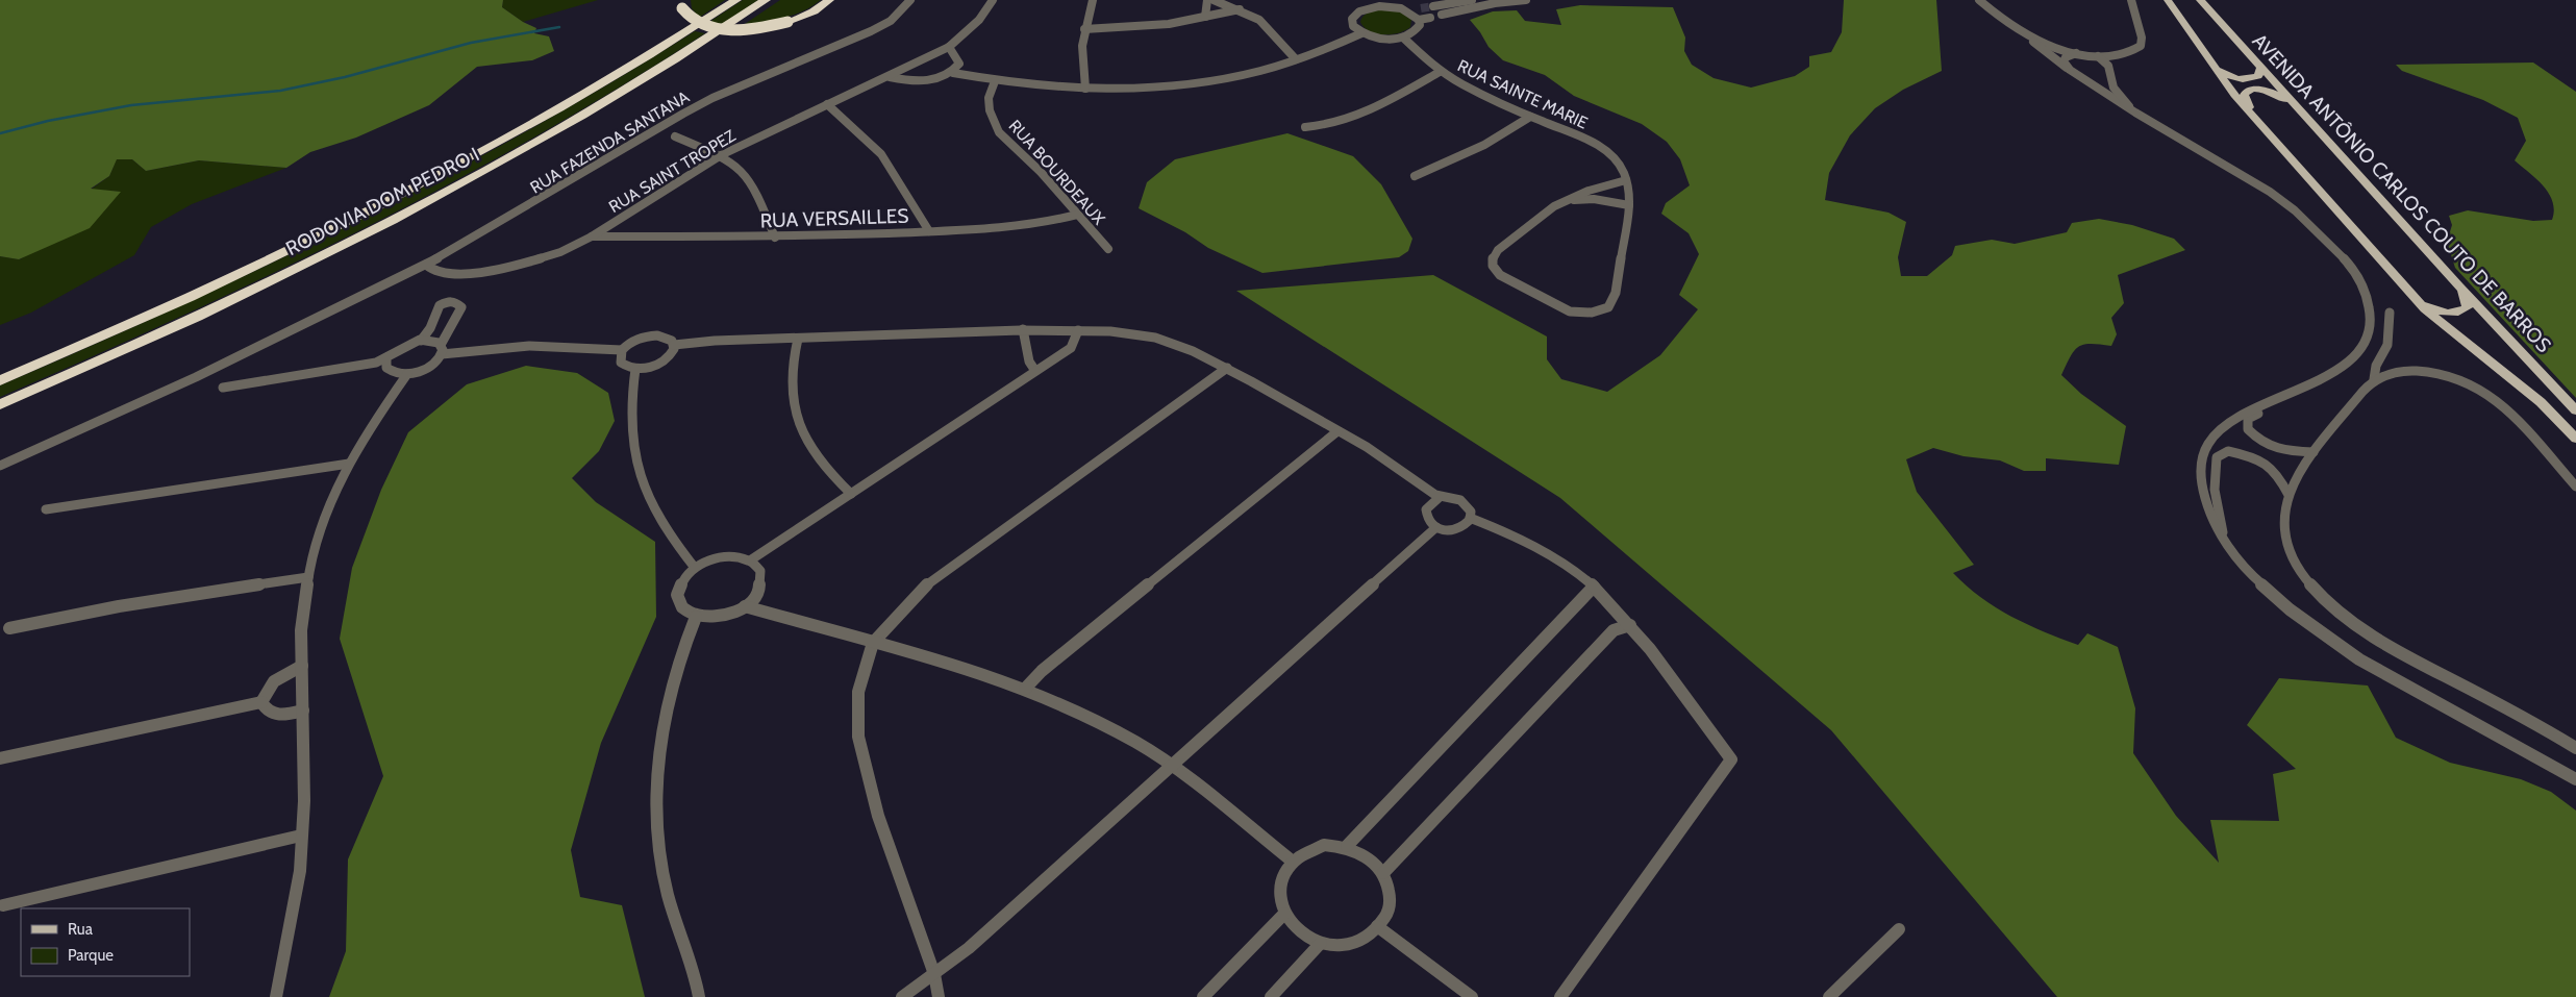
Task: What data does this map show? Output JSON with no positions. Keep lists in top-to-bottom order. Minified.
{"streets":{"highway":["RODOVIA DOM PEDRO I"],"main road":["AVENIDA ANTÔNIO CARLOS COUTO DE BARROS"],"street":["RUA SAINTE MARIE","RUA FAZENDA SANTANA","RUA SAINT TROPEZ","RUA BOURDEAUX","RUA VERSAILLES"]},"crossings":[["RUA FAZENDA SANTANA","RUA SAINT TROPEZ"],["RUA SAINT TROPEZ","RUA VERSAILLES"],["RUA BOURDEAUX","RUA VERSAILLES"]],"legend":["Rua","Parque"]}
